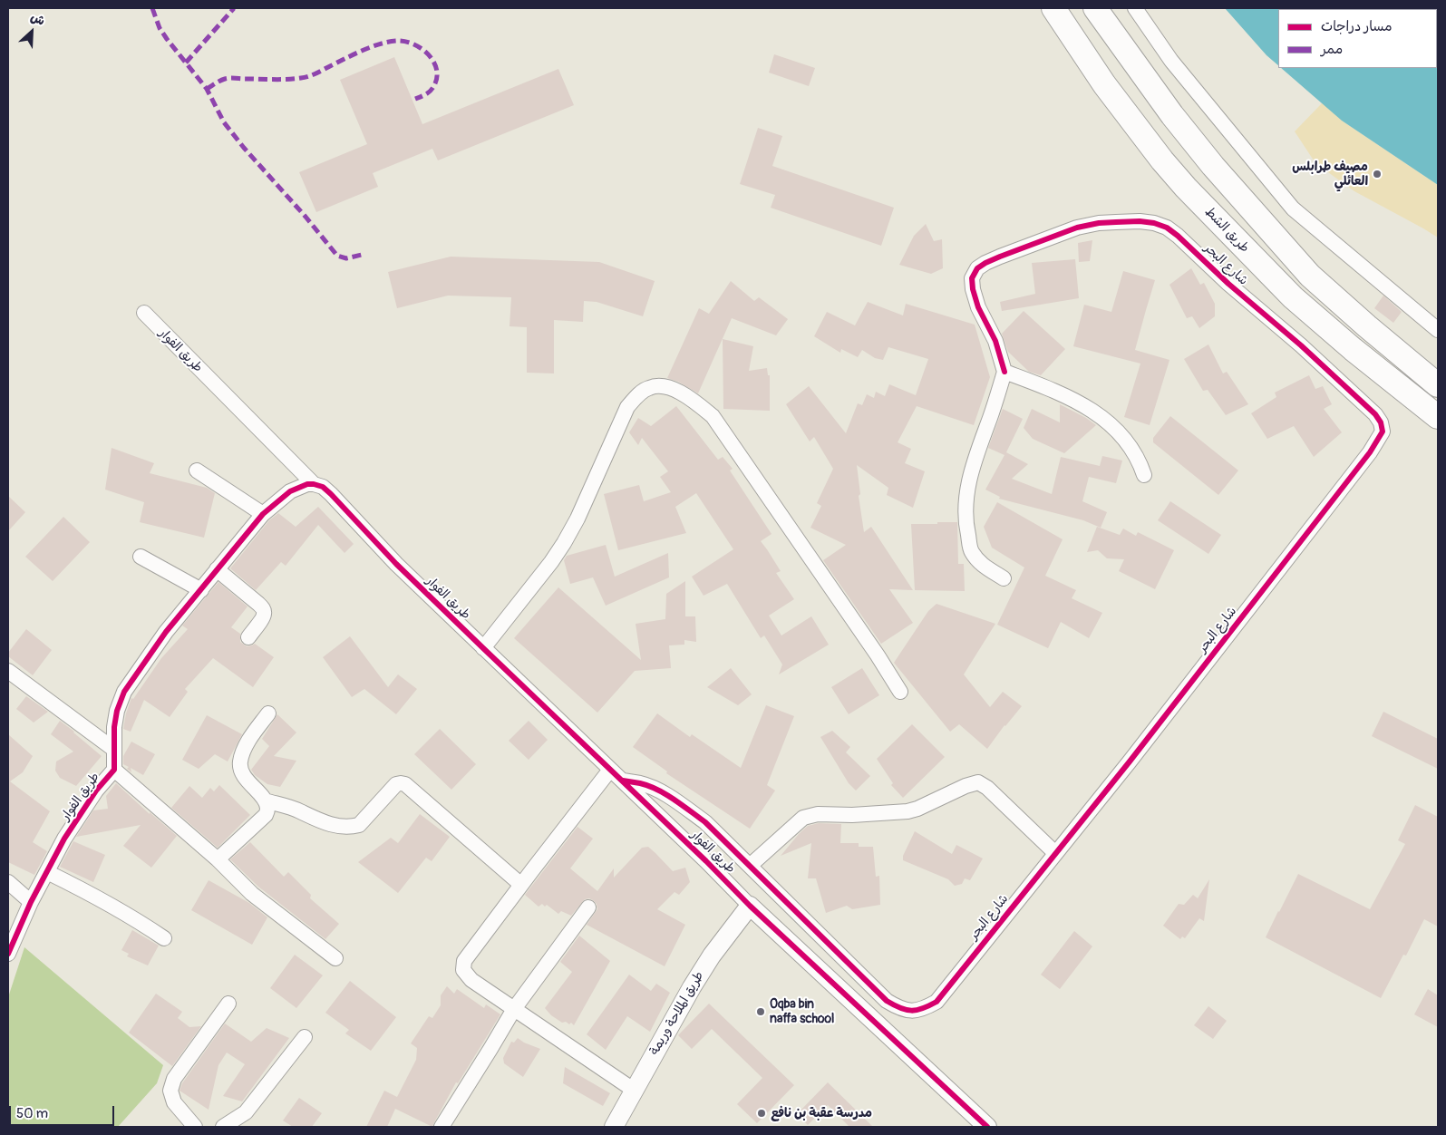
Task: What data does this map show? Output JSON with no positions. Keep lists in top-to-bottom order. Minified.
{"streets":{"highway":["طريق الشط"],"street":["شارع البحر","طريق الفوار","طريق الملاحة وريمة"]},"crossings":[["شارع البحر","طريق الفوار"],["طريق الفوار","طريق الملاحة وريمة"]],"places":["مصيف طرابلس العائلي","Oqba bin naffa school","مدرسة عقبة بن نافع"],"legend":["مسار دراجات","ممر"],"scale_bar":"50 m","north":"top right"}
